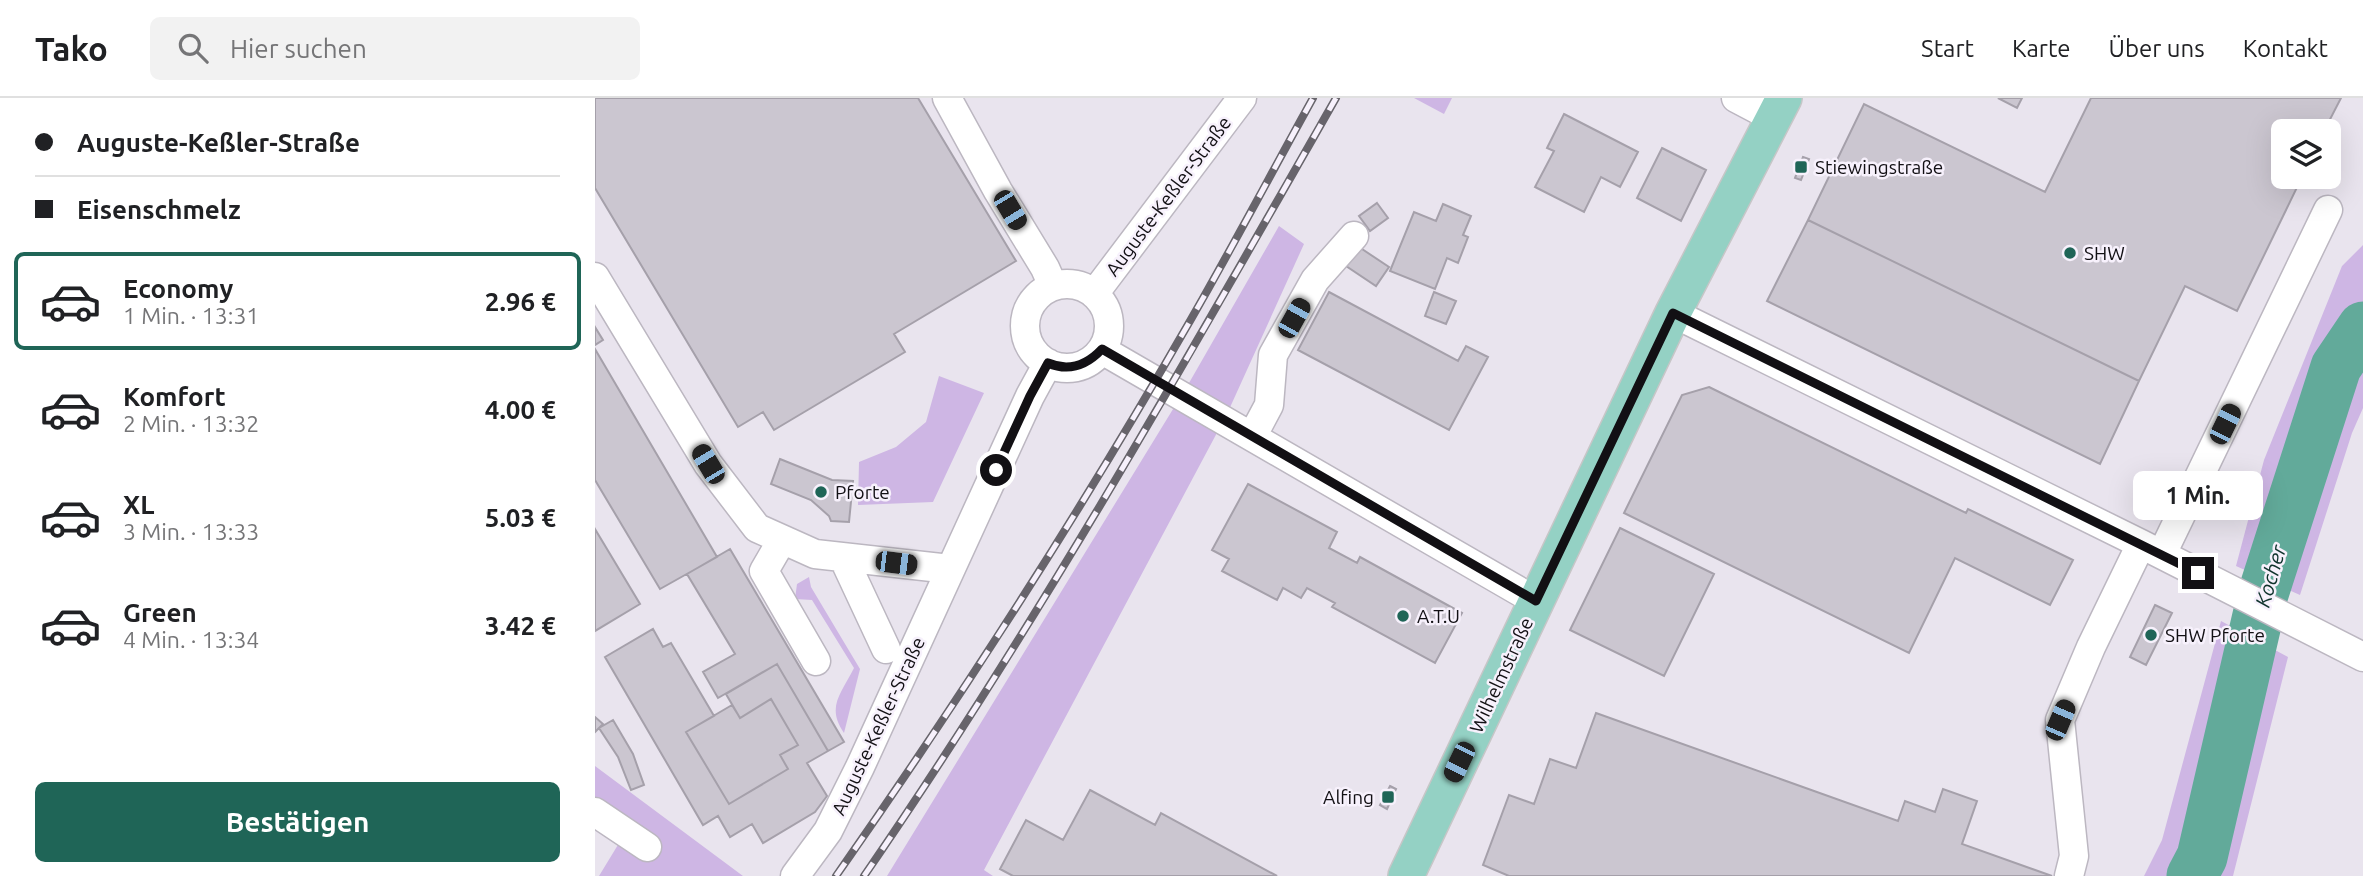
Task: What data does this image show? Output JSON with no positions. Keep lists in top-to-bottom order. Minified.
{"streets":{"main road":["Wilhelmstraße"],"street":["Auguste-Keßler-Straße"]},"water":["Kocher"],"places":{"transit":["Stiewingstraße","Alfing"],"other":["SHW","Pforte","A.T.U","SHW Pforte"]},"page":{"header":"Tako","search":"Hier suchen","nav":["Start","Karte","Über uns","Kontakt"],"banner":["Auguste-Keßler-Straße","Eisenschmelz"],"list":[{"name":"Economy","note":"1 Min. · 13:31","value":"2.96 €"},{"name":"Komfort","note":"2 Min. · 13:32","value":"4.00 €"},{"name":"XL","note":"3 Min. · 13:33","value":"5.03 €"},{"name":"Green","note":"4 Min. · 13:34","value":"3.42 €"}],"bubble":"1 Min.","buttons":"Bestätigen"}}
